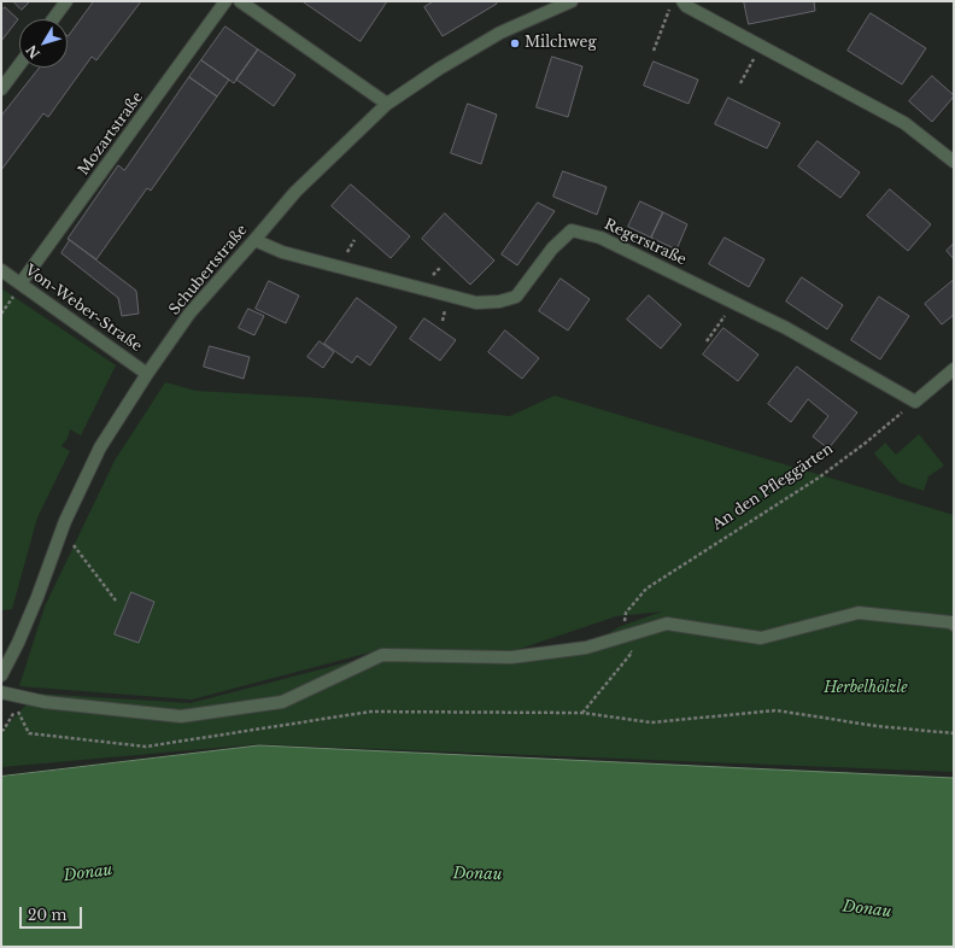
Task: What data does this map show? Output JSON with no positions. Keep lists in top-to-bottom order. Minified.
{"streets":{"street":["Mozartstraße","Regerstraße","Schubertstraße","Von-Weber-Straße"],"path":["An den Pfleggärten"]},"crossings":[["Mozartstraße","Von-Weber-Straße"],["Regerstraße","Schubertstraße"],["Regerstraße","An den Pfleggärten"],["Schubertstraße","Von-Weber-Straße"]],"water":["Donau"],"parks":["Herbelhölzle"],"places":["Milchweg"],"scale_bar":"20 m","north":"bottom left"}
